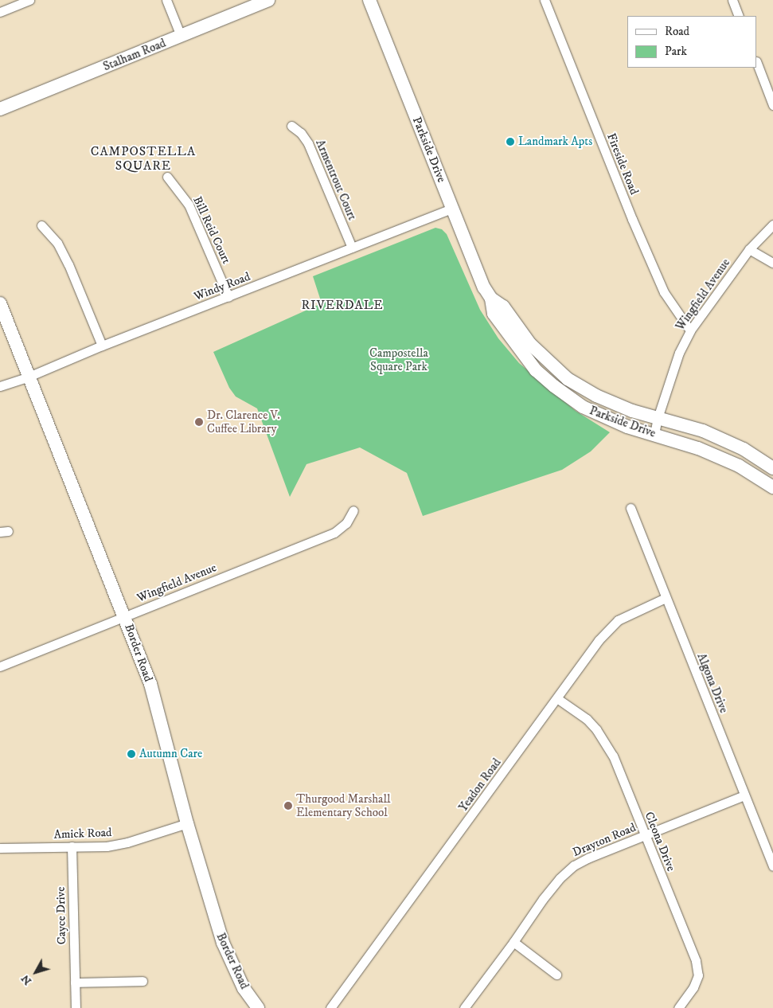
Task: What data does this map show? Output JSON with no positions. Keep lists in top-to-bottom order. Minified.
{"streets":{"street":["Stalham Road","Parkside Drive","Fireside Road","Armentrout Court","Bill Reid Court","Windy Road","Wingfield Avenue","Border Road","Algona Drive","Yeadon Road","Amick Road","Drayton Road","Cleona Drive","Cayce Drive"]},"crossings":[["Parkside Drive","Windy Road"],["Parkside Drive","Wingfield Avenue"],["Fireside Road","Wingfield Avenue"],["Armentrout Court","Windy Road"],["Bill Reid Court","Windy Road"],["Windy Road","Border Road"],["Wingfield Avenue","Border Road"],["Border Road","Amick Road"],["Algona Drive","Yeadon Road"],["Algona Drive","Drayton Road"],["Yeadon Road","Cleona Drive"],["Amick Road","Cayce Drive"],["Drayton Road","Cleona Drive"]],"districts":["CAMPOSTELLA SQUARE","RIVERDALE"],"parks":["Campostella Square Park"],"places":["Landmark Apts","Dr. Clarence V. Cuffee Library","Autumn Care","Thurgood Marshall Elementary School"],"legend":["Road","Park"],"north":"bottom left"}
